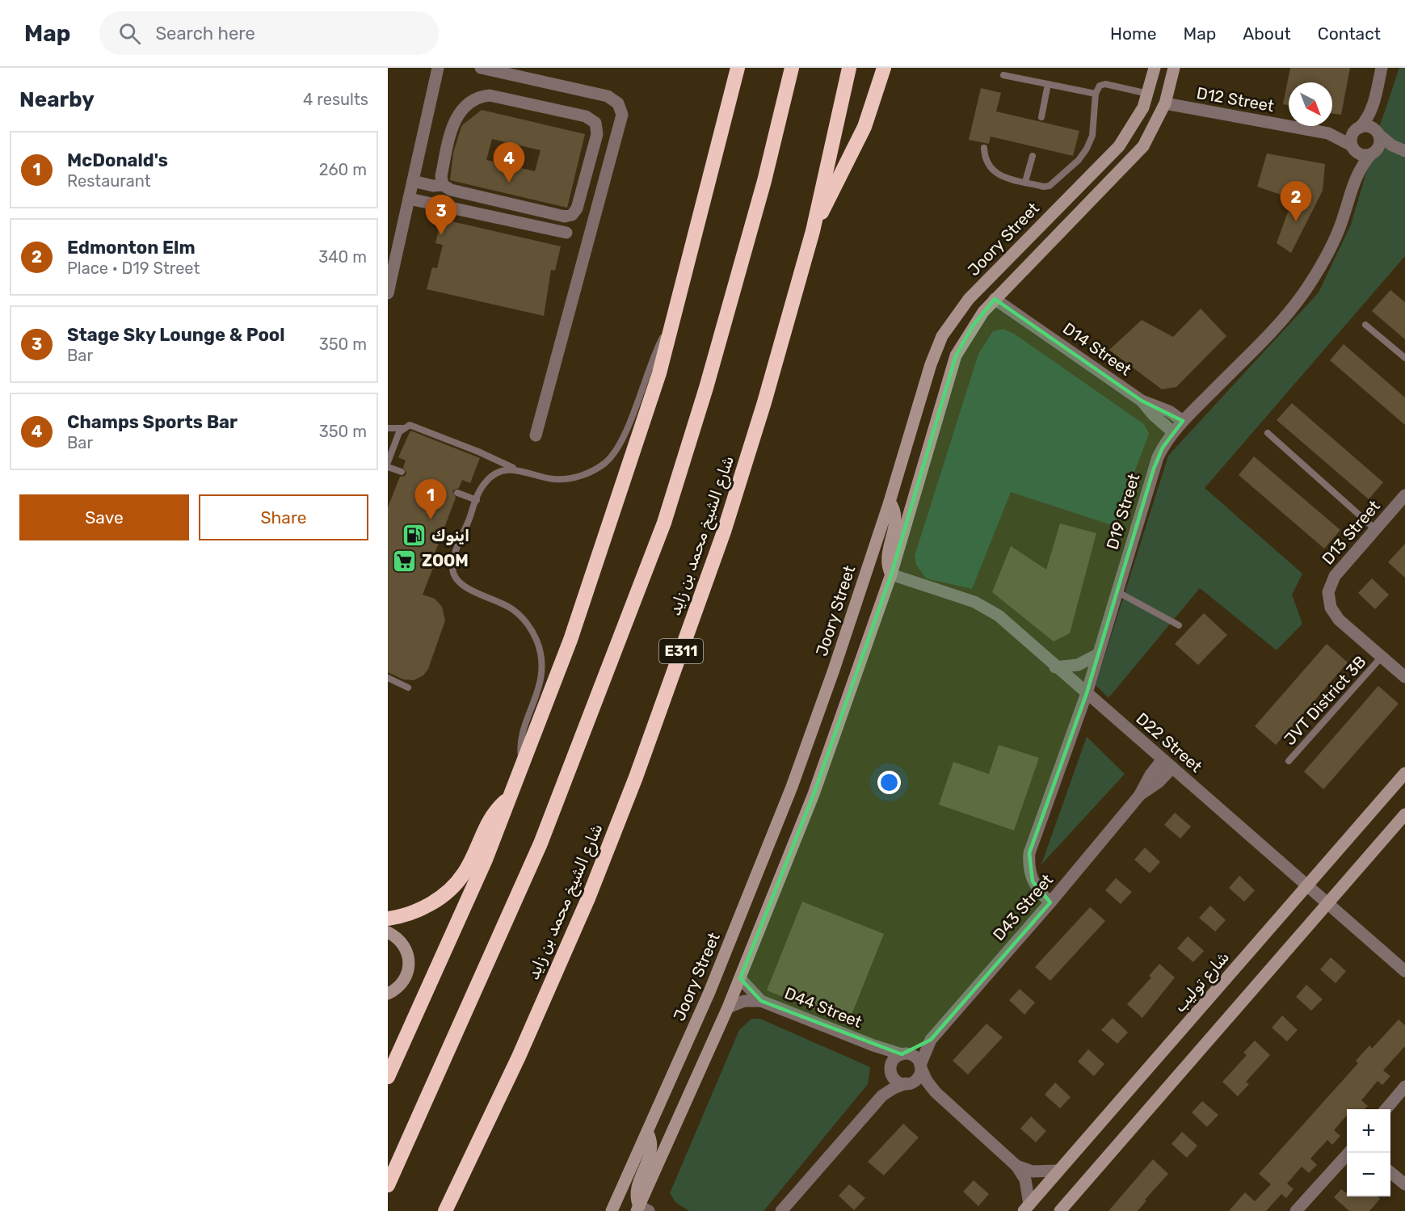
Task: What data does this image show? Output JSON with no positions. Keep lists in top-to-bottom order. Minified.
{"streets":{"highway":["شارع الشيخ محمد بن زايد","E311"],"street":["D12 Street","Joory Street","D14 Street","D19 Street","D13 Street","D22 Street","D43 Street","شارع توليب","D44 Street"],"lane":["JVT District 3B"]},"crossings":[["D12 Street","D19 Street"],["D14 Street","D19 Street"],["D19 Street","D22 Street"],["D19 Street","D43 Street"],["D13 Street","JVT District 3B"],["D22 Street","D43 Street"],["D22 Street","شارع توليب"],["D43 Street","D44 Street"]],"places":{"fuel station":["اينوك"],"supermarket":["ZOOM"]},"north":"bottom right","page":{"header":"Map","search":"Search here","nav":["Home","Map","About","Contact"],"heading":["Nearby","4 results"],"list":[{"mark":"1","name":"McDonald's","note":"Restaurant","value":"260 m"},{"mark":"2","name":"Edmonton Elm","note":"Place · D19 Street","value":"340 m"},{"mark":"3","name":"Stage Sky Lounge & Pool","note":"Bar","value":"350 m"},{"mark":"4","name":"Champs Sports Bar","note":"Bar","value":"350 m"}],"pins":["4","2","3","1"],"buttons":["Save","Share"],"map_buttons":["+","−"]}}
